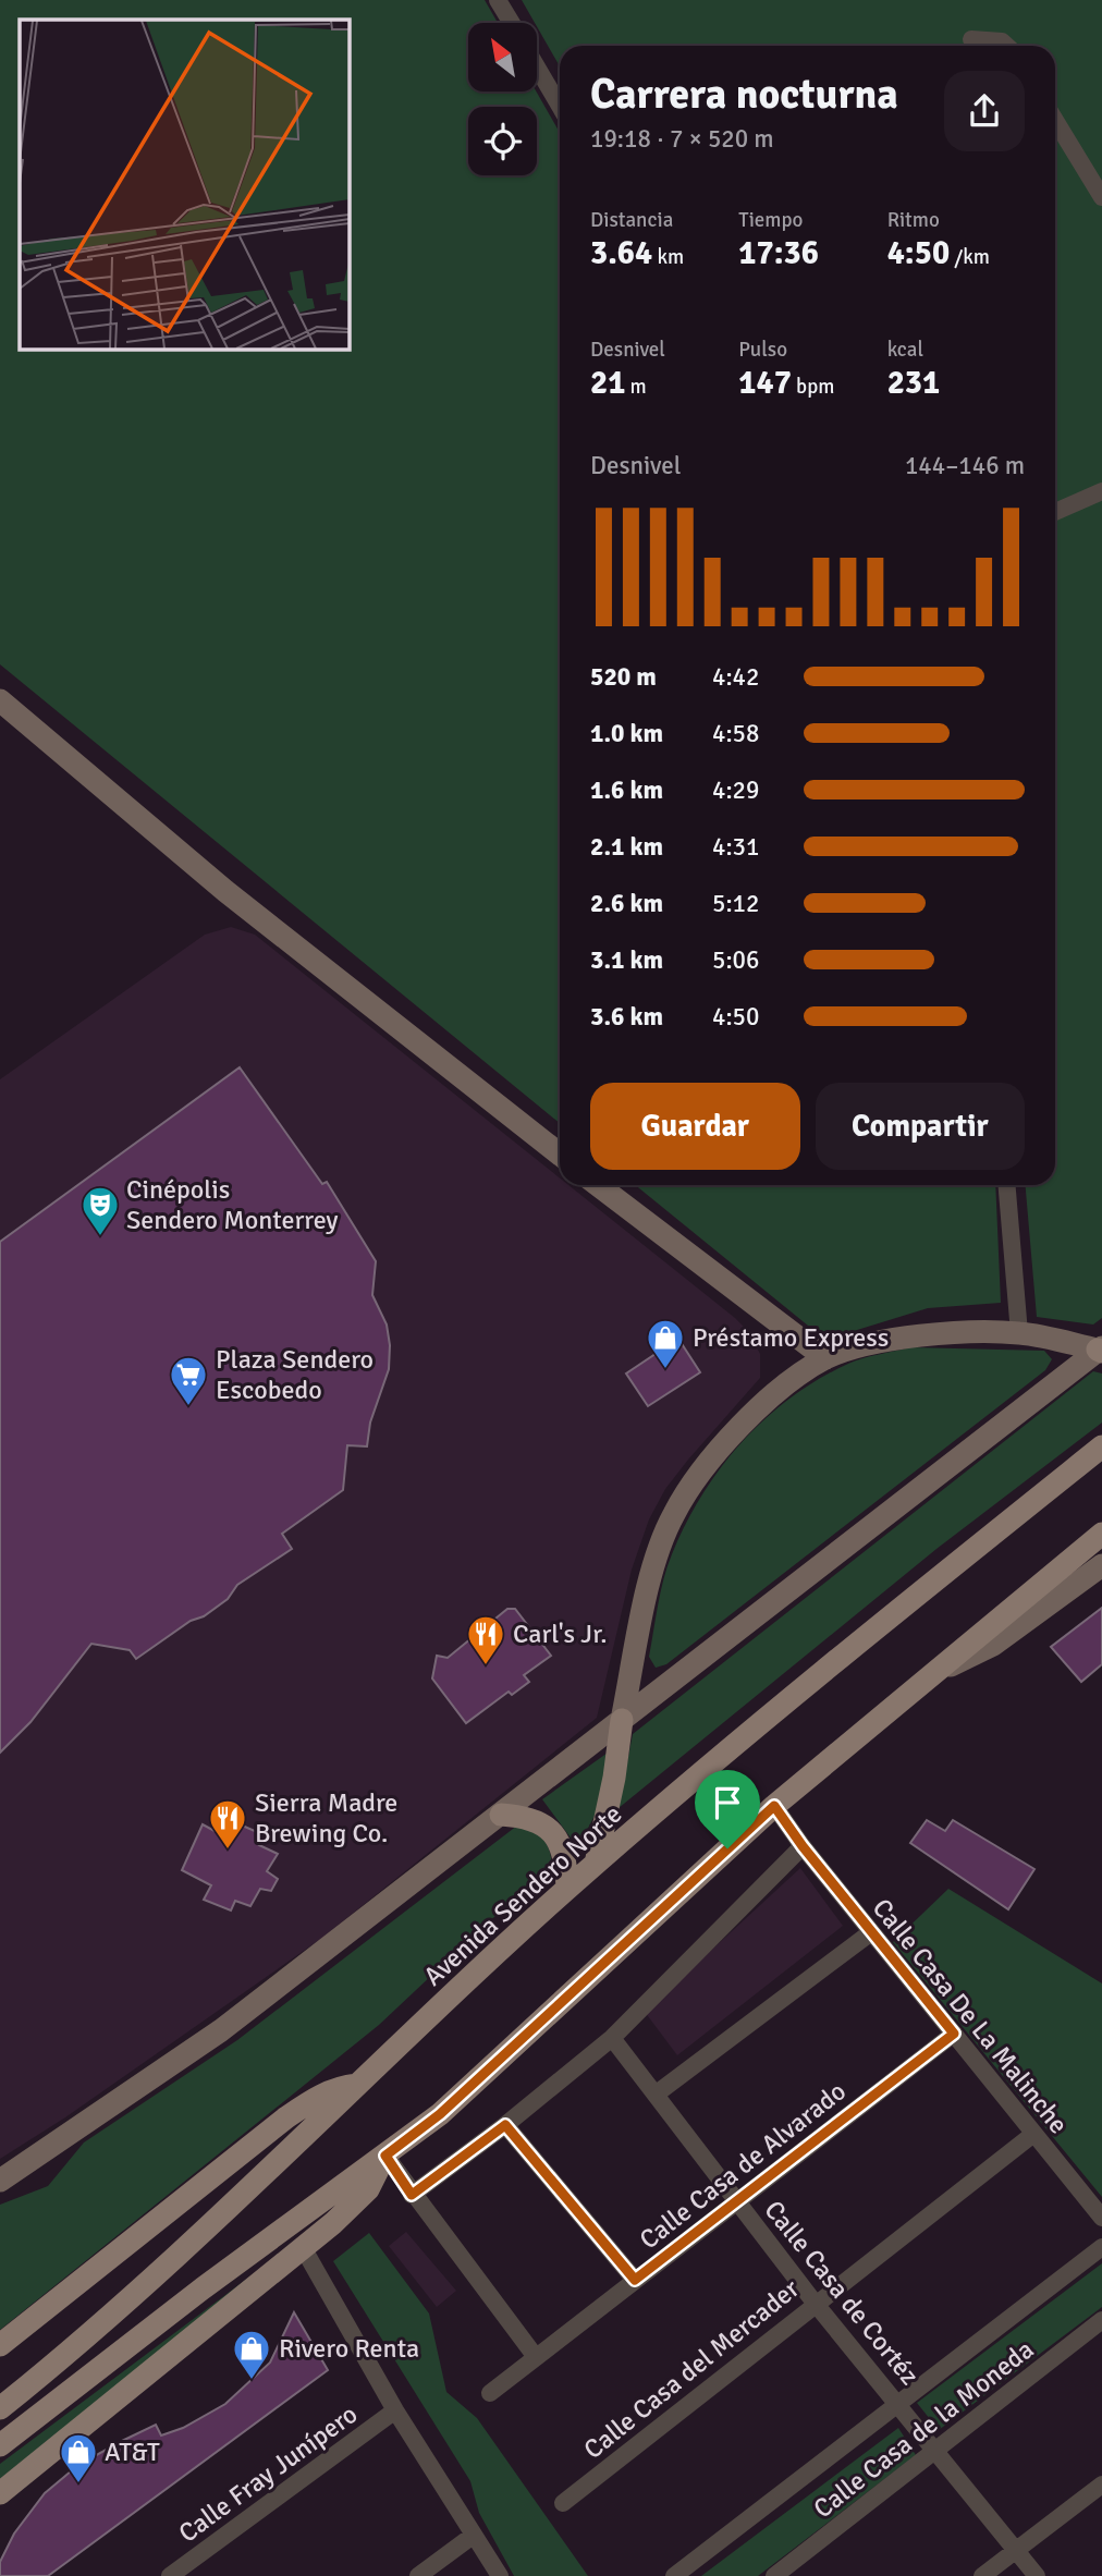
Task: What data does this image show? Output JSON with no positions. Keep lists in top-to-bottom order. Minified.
{"streets":{"main road":["Avenida Sendero Norte"],"street":["Calle Casa De La Malinche","Calle Casa de Alvarado","Calle Casa de Cortéz","Calle Casa del Mercader","Calle Casa de la Moneda","Calle Fray Junípero"]},"crossings":[["Calle Casa De La Malinche","Calle Casa de Alvarado"],["Calle Casa De La Malinche","Calle Casa del Mercader"],["Calle Casa de Alvarado","Calle Casa de Cortéz"],["Calle Casa de Cortéz","Calle Casa del Mercader"],["Calle Casa de Cortéz","Calle Casa de la Moneda"]],"places":{"theatre":["Cinépolis Sendero Monterrey"],"shop":["Préstamo Express","Rivero Renta","AT&T"],"supermarket":["Plaza Sendero Escobedo"],"restaurant":["Carl's Jr.","Sierra Madre Brewing Co."]},"north":"top left","page":{"heading":["Carrera nocturna","19:18 · 7 × 520 m"],"stats":[["Distancia","3.64 km"],["Tiempo","17:36"],["Ritmo","4:50 /km"],["Desnivel","21 m"],["Pulso","147 bpm"],["kcal","231"]],"chart":["Desnivel","144–146 m"],"list":[{"name":"520 m","note":"4:42"},{"name":"1.0 km","note":"4:58"},{"name":"1.6 km","note":"4:29"},{"name":"2.1 km","note":"4:31"},{"name":"2.6 km","note":"5:12"},{"name":"3.1 km","note":"5:06"},{"name":"3.6 km","note":"4:50"}],"buttons":["Guardar","Compartir"]}}
